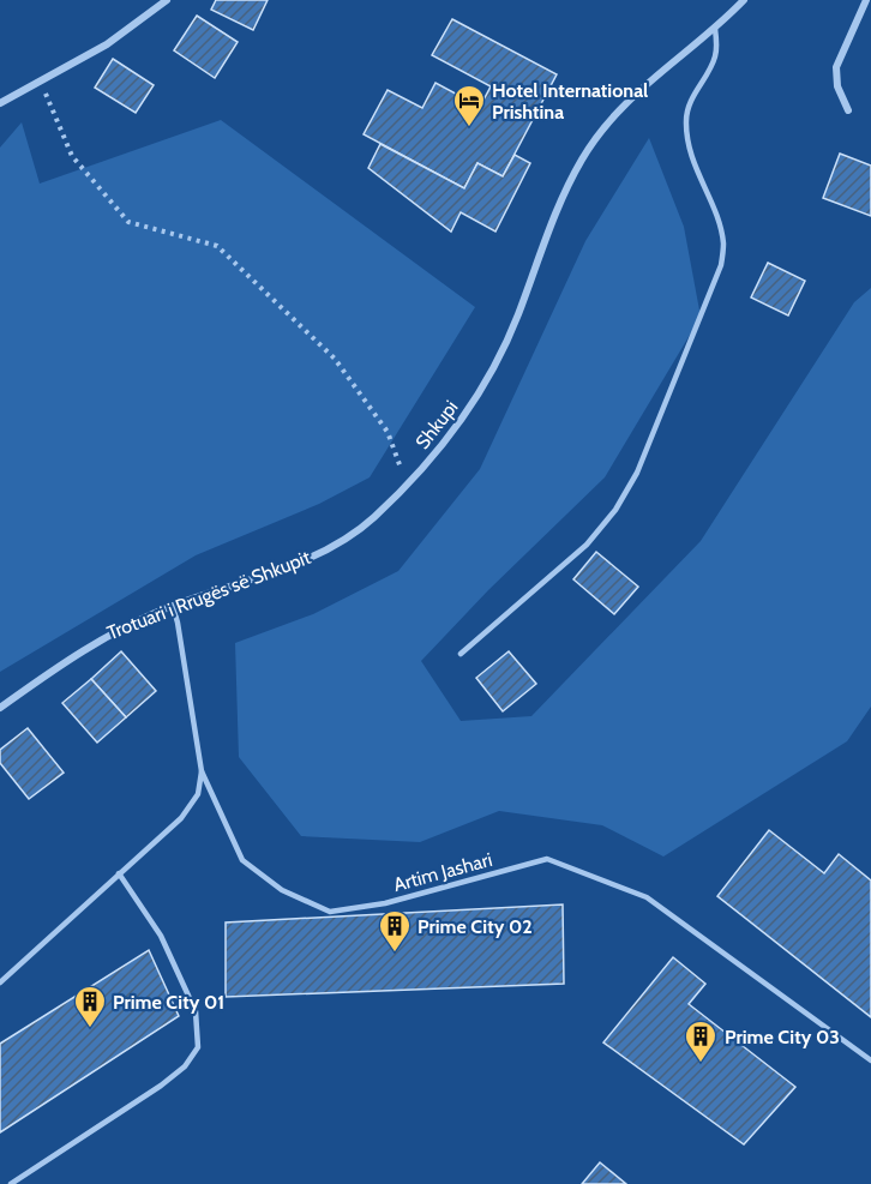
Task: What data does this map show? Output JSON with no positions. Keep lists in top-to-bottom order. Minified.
{"streets":{"street":["Shkupi"],"lane":["Artim Jashari"]},"crossings":[["Shkupi","Artim Jashari"]],"places":{"hotel":["Hotel International Prishtina"],"building":["Prime City 02","Prime City 01","Prime City 03"]}}
